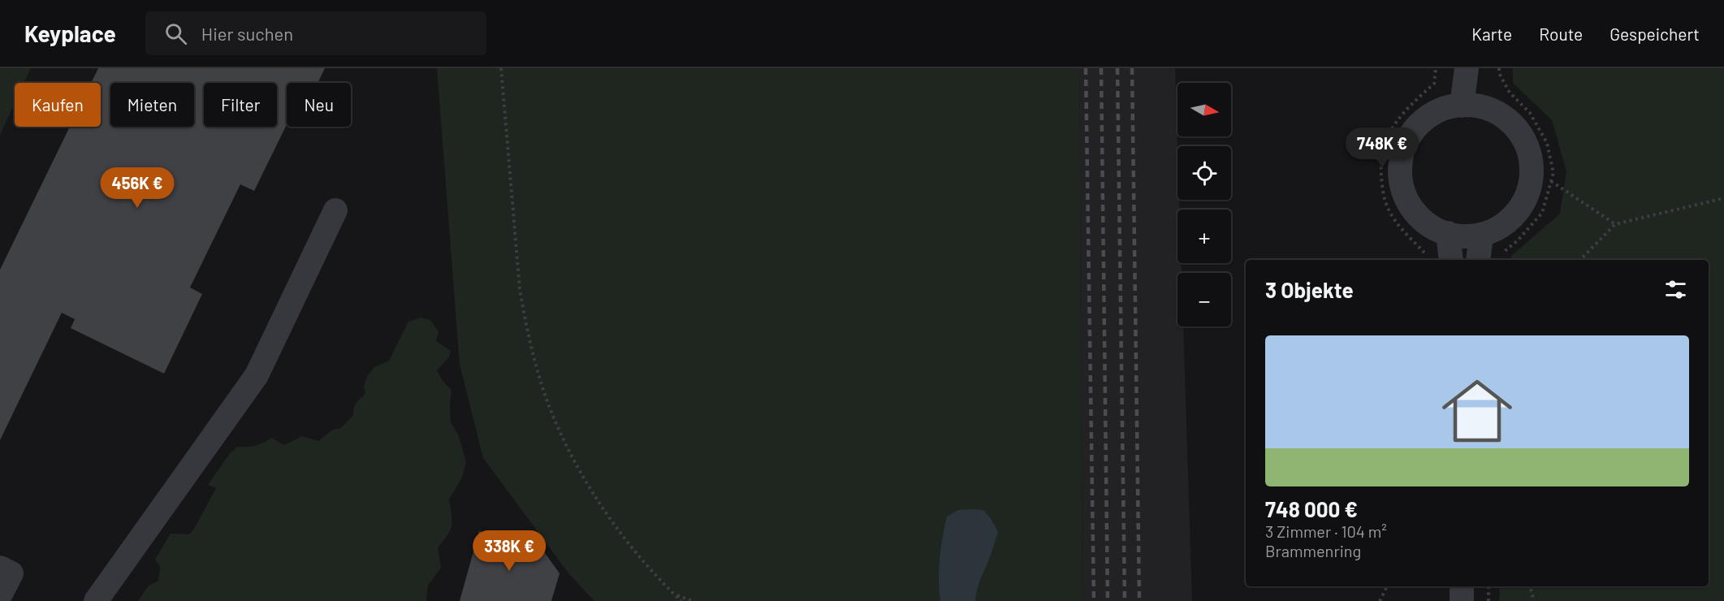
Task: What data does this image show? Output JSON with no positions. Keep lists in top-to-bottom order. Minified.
{"north":"right","page":{"header":"Keyplace","search":"Hier suchen","nav":["Karte","Route","Gespeichert"],"map_buttons":["+","−"],"chip":["Kaufen","Mieten","Filter","Neu"],"price":["748K €","456K €","338K €"],"heading":"3 Objekte","list":[{"name":"748 000 €","note":"3 Zimmer · 104 m² · Brammenring"}]}}
